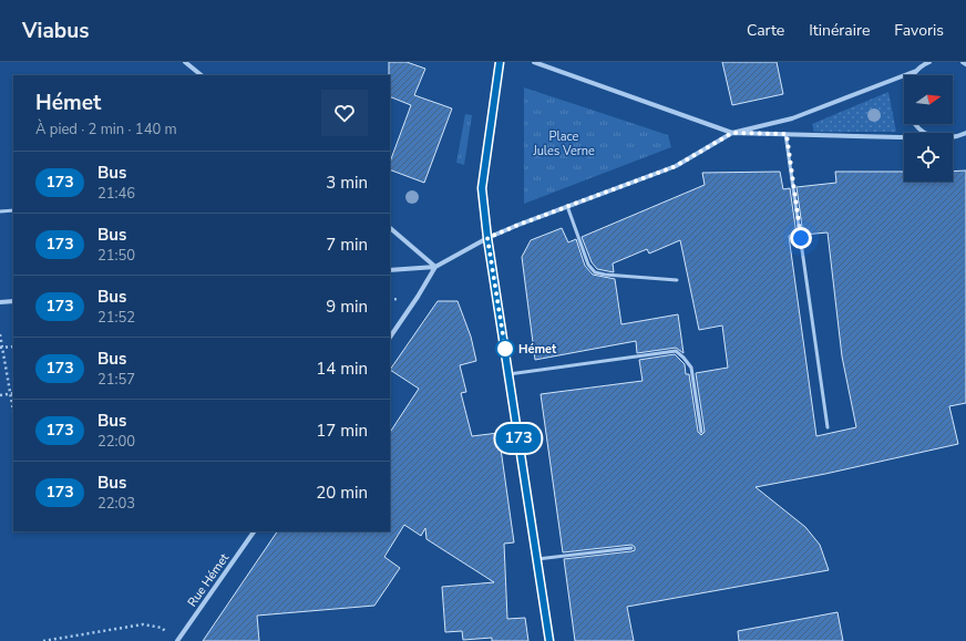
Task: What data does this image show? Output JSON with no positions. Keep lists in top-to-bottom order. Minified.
{"streets":{"street":["Rue Hémet"]},"parks":["Place Jules Verne"],"places":["Hémet"],"lines":["bus line 173"],"north":"right","page":{"header":"Viabus","nav":["Carte","Itinéraire","Favoris"],"on_map":"173","heading":["Hémet","À pied · 2 min · 140 m"],"list":[{"mark":"173","name":"Bus","note":"21:46","value":"3 min"},{"mark":"173","name":"Bus","note":"21:50","value":"7 min"},{"mark":"173","name":"Bus","note":"21:52","value":"9 min"},{"mark":"173","name":"Bus","note":"21:57","value":"14 min"},{"mark":"173","name":"Bus","note":"22:00","value":"17 min"},{"mark":"173","name":"Bus","note":"22:03","value":"20 min"}]}}
